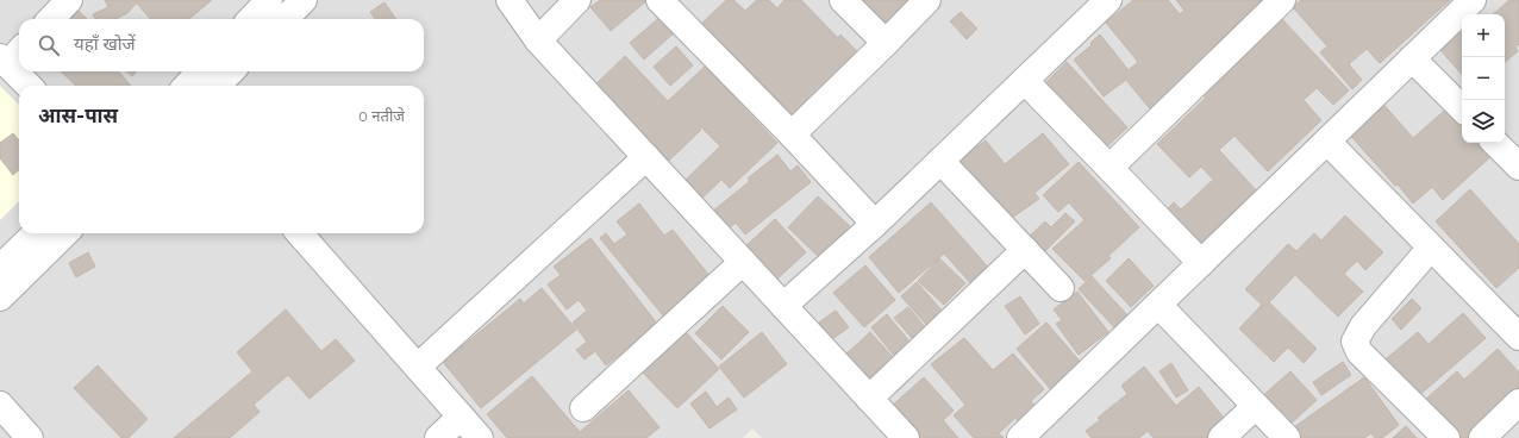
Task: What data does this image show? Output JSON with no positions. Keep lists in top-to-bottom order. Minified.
{"page":{"map_buttons":["+","−"],"search":"यहाँ खोजें","heading":["आस-पास","0 नतीजे"]}}
